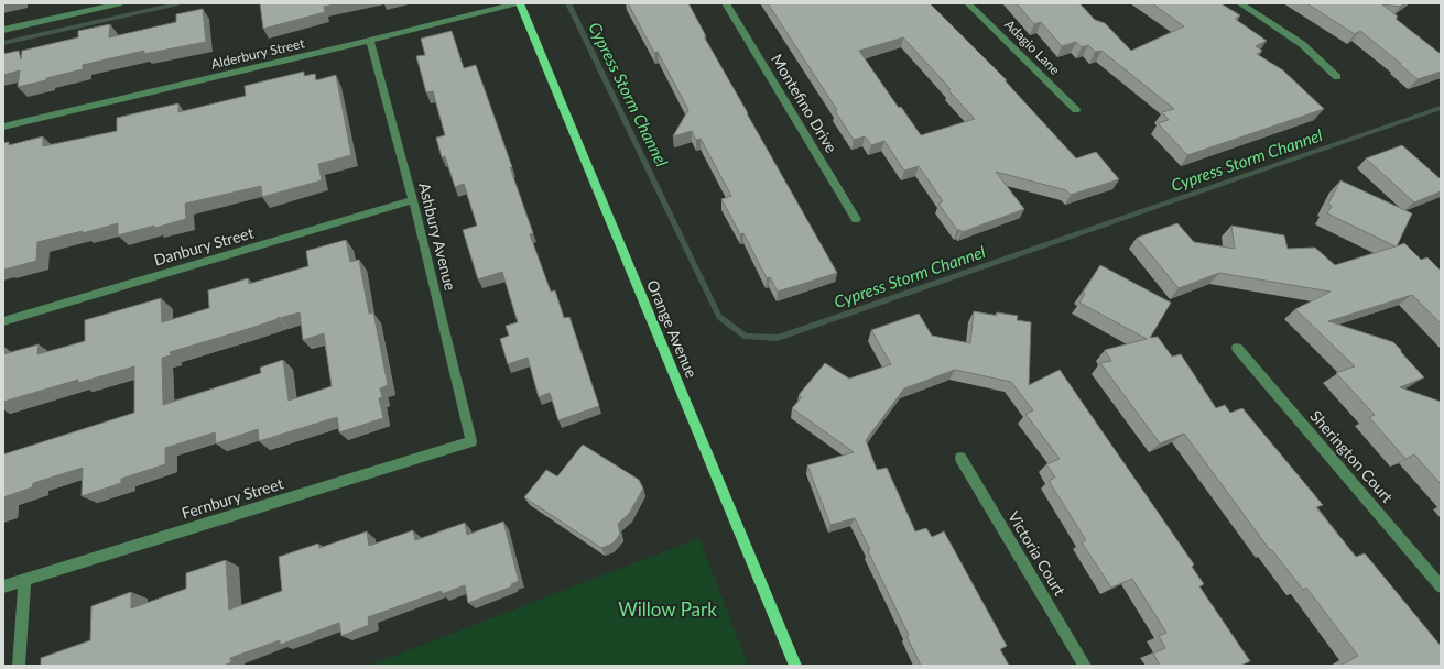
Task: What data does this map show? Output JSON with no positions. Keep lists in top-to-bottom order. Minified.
{"streets":{"main road":["Orange Avenue"],"street":["Adagio Lane","Alderbury Street","Montefino Drive","Ashbury Avenue","Danbury Street","Sherington Court","Fernbury Street","Victoria Court"]},"crossings":[["Alderbury Street","Ashbury Avenue"],["Alderbury Street","Orange Avenue"],["Ashbury Avenue","Danbury Street"],["Ashbury Avenue","Fernbury Street"]],"water":["Cypress Storm Channel"],"parks":["Willow Park"]}
